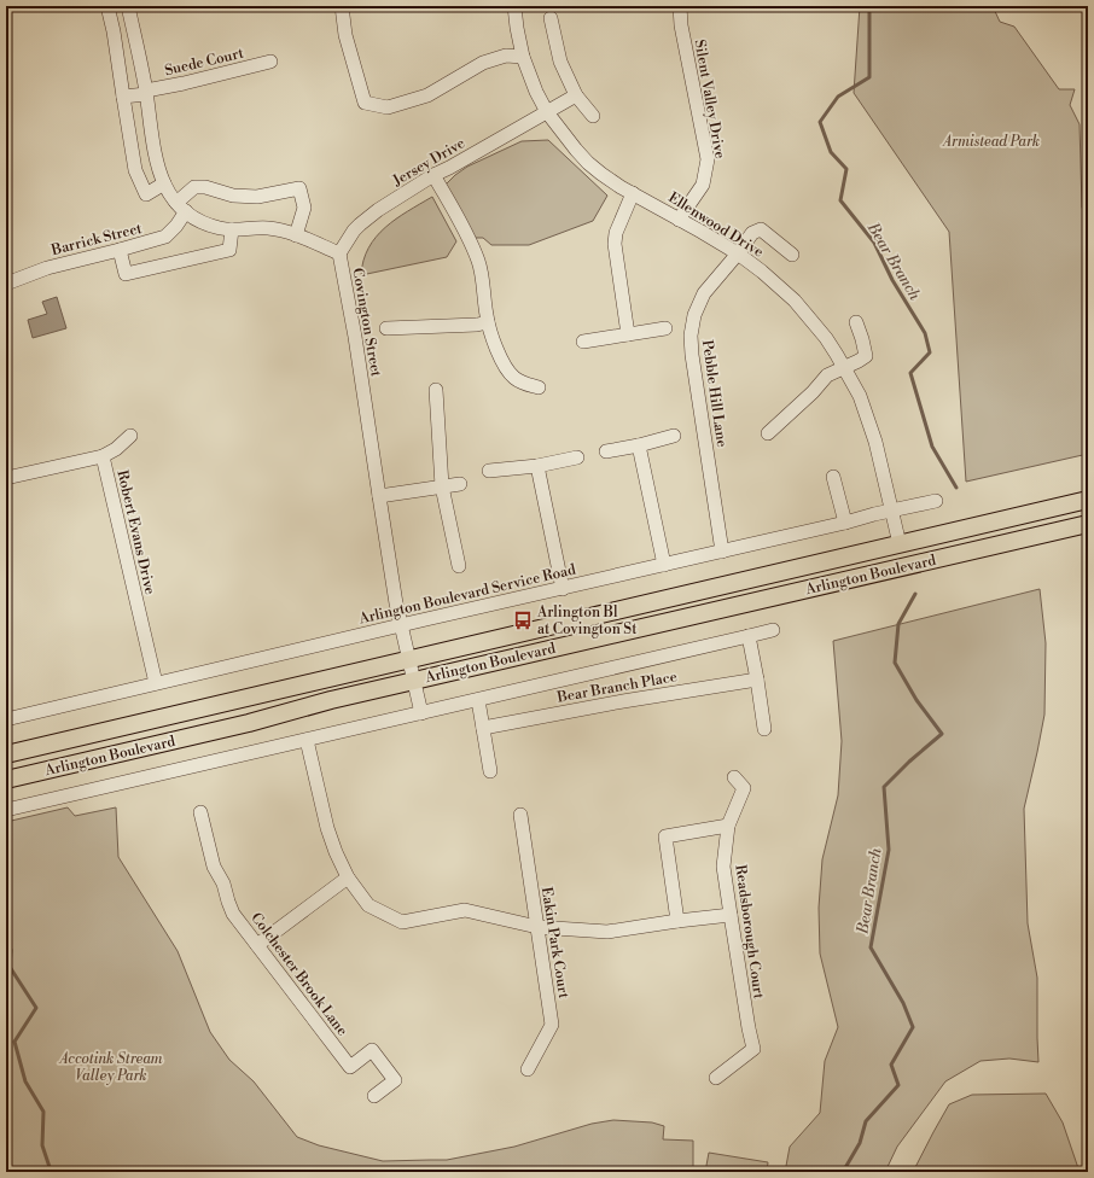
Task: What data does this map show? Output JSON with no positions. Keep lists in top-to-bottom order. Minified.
{"streets":{"main road":["Arlington Boulevard"],"street":["Suede Court","Silent Valley Drive","Jersey Drive","Ellenwood Drive","Barrick Street","Covington Street","Pebble Hill Lane","Robert Evans Drive","Arlington Boulevard Service Road","Bear Branch Place","Readsborough Court","Eakin Park Court","Colchester Brook Lane"]},"crossings":[["Suede Court","Covington Street"],["Silent Valley Drive","Ellenwood Drive"],["Jersey Drive","Ellenwood Drive"],["Jersey Drive","Covington Street"],["Ellenwood Drive","Pebble Hill Lane"],["Ellenwood Drive","Arlington Boulevard"],["Ellenwood Drive","Arlington Boulevard Service Road"],["Barrick Street","Covington Street"],["Covington Street","Arlington Boulevard"],["Covington Street","Arlington Boulevard Service Road"],["Pebble Hill Lane","Arlington Boulevard Service Road"],["Robert Evans Drive","Arlington Boulevard Service Road"]],"water":["Bear Branch"],"parks":["Armistead Park","Accotink Stream Valley Park"],"places":{"bus stop":["Arlington Bl at Covington St"]}}
